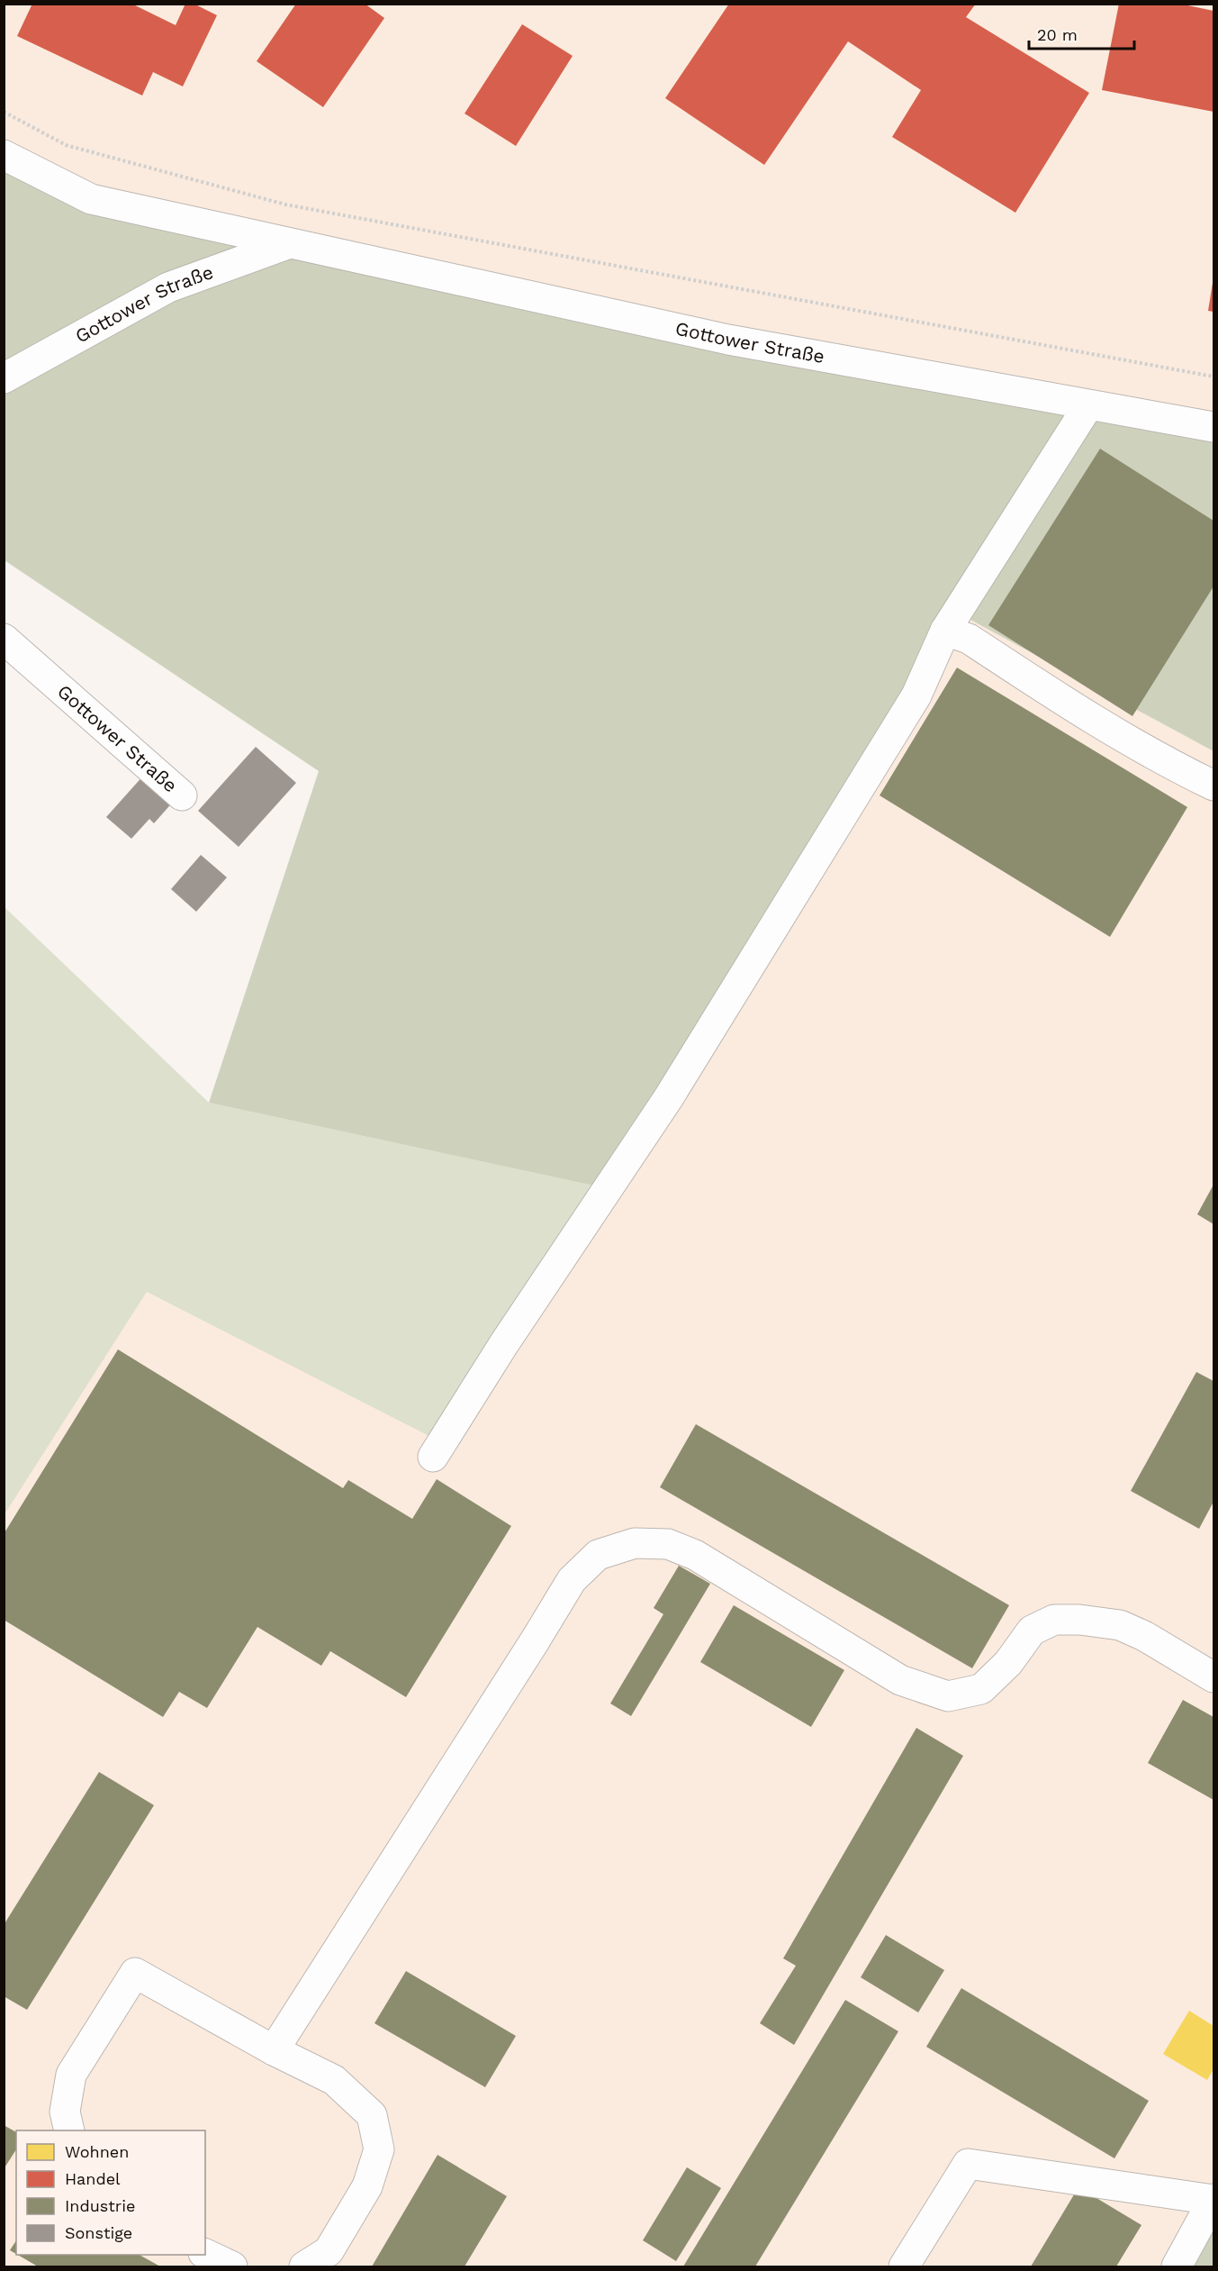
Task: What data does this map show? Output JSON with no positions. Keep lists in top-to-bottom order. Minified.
{"streets":{"street":["Gottower Straße"]},"legend":["Wohnen","Handel","Industrie","Sonstige"],"scale_bar":"20 m"}
